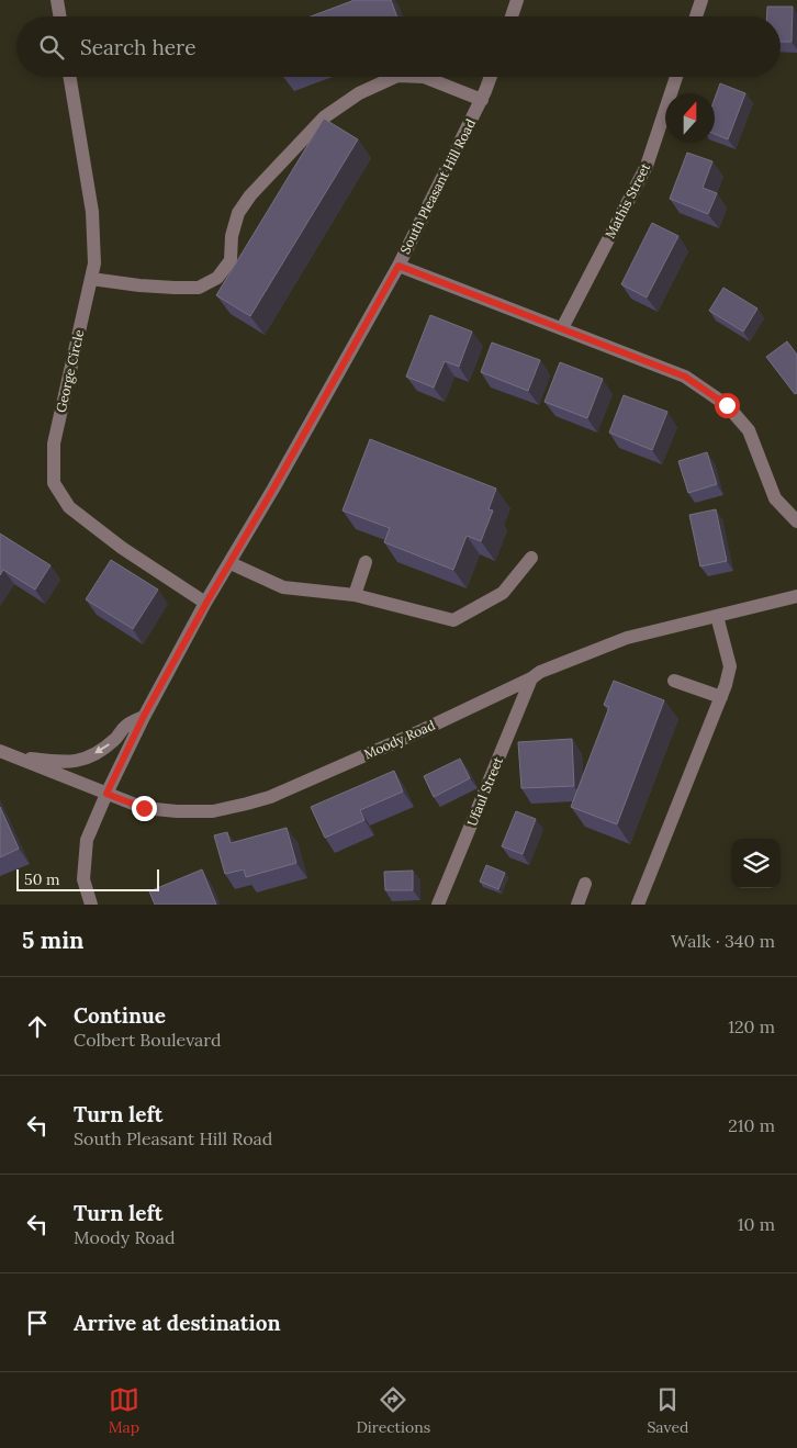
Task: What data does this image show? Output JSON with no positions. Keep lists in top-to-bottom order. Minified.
{"streets":{"street":["South Pleasant Hill Road","Mathis Street","George Circle","Moody Road","Ufaul Street"]},"crossings":[["South Pleasant Hill Road","George Circle"],["South Pleasant Hill Road","Moody Road"],["Moody Road","Ufaul Street"]],"scale_bar":"50 m","north":"top","page":{"search":"Search here","scale":"50 m","heading":["5 min","Walk · 340 m"],"list":[["Continue","Colbert Boulevard","120 m"],["Turn left","South Pleasant Hill Road","210 m"],["Turn left","Moody Road","10 m"],"Arrive at destination"],"nav":["Map","Directions","Saved"]}}
